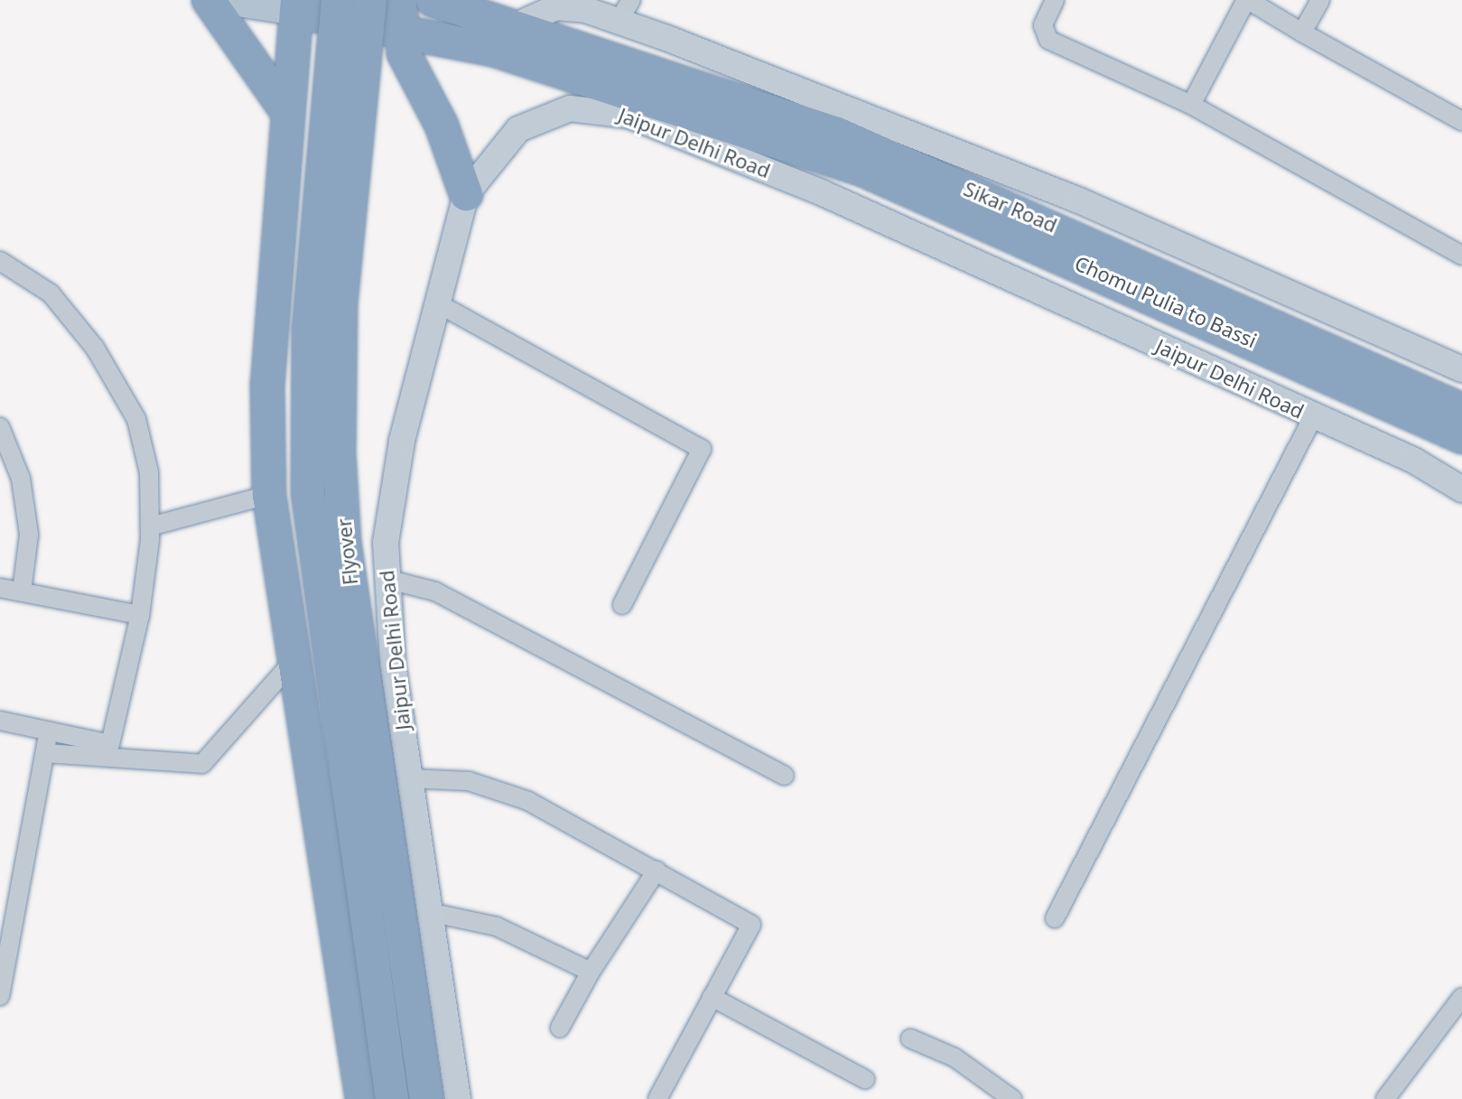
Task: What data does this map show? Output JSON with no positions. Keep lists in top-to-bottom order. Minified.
{"streets":{"highway":["Sikar Road","Chomu Pulia to Bassi","Flyover"],"main road":["Jaipur Delhi Road"]}}
